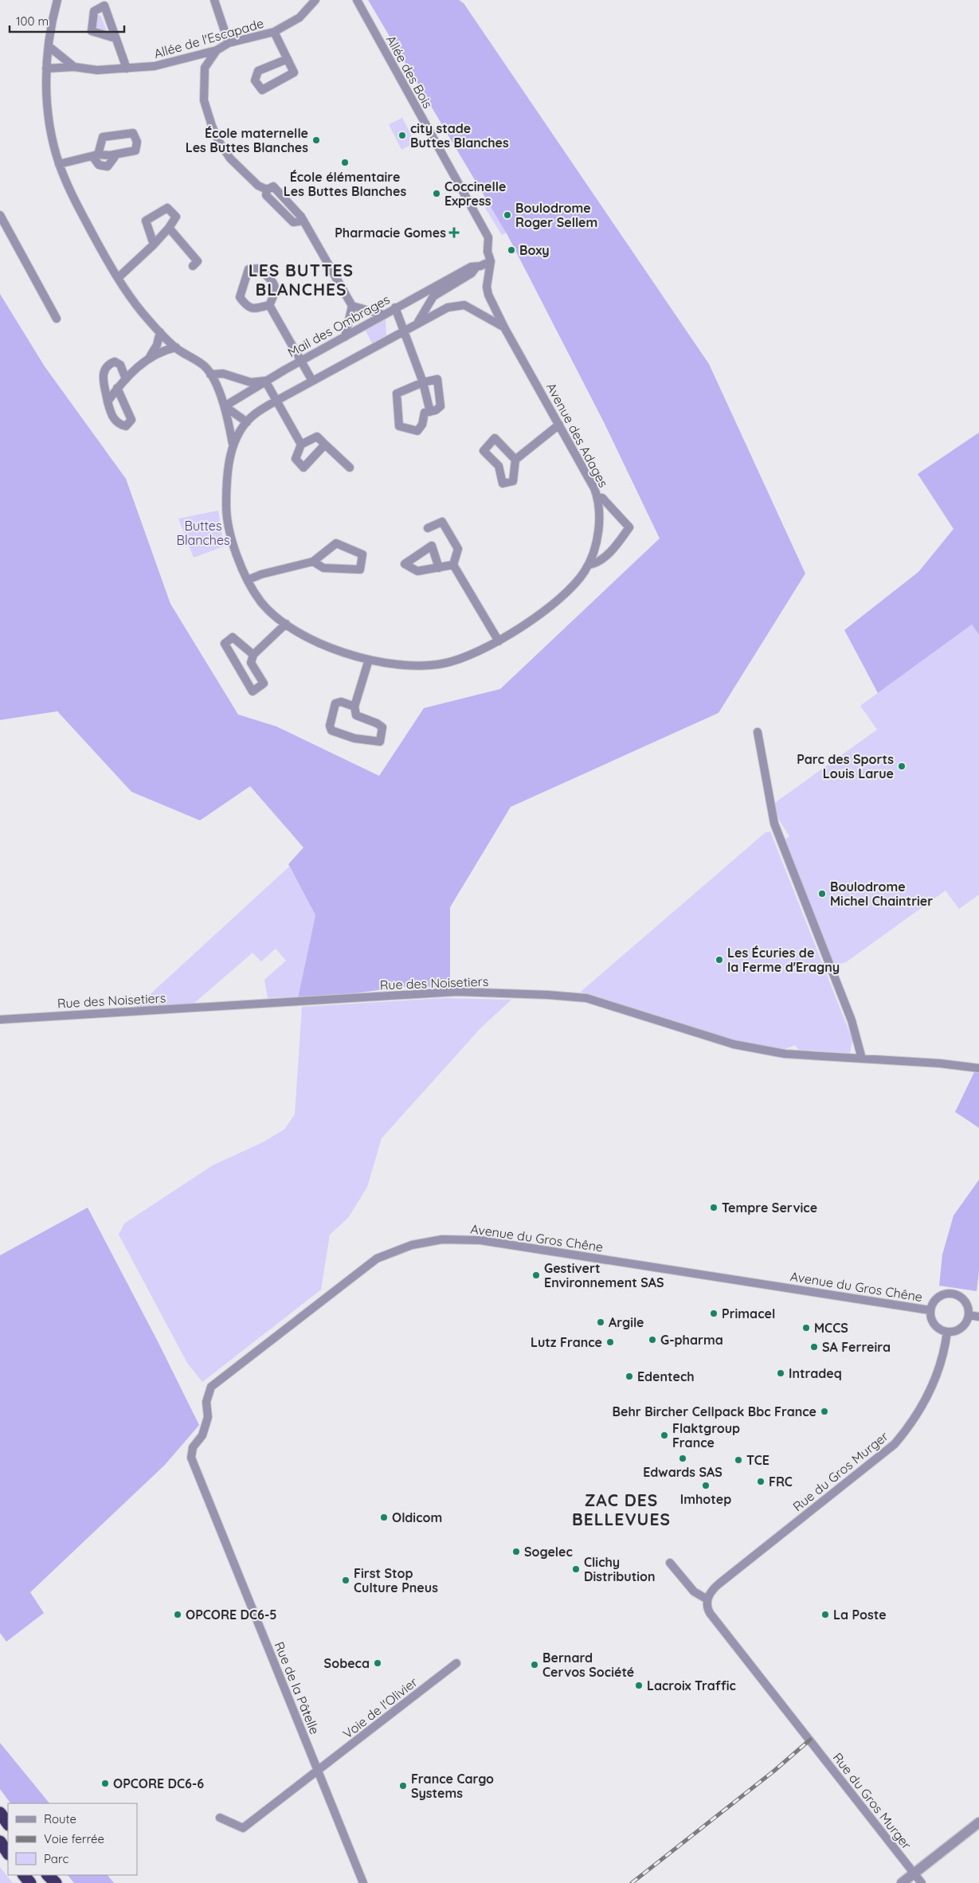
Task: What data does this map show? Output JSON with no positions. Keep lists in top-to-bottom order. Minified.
{"streets":{"street":["Allée de l'Escapade","Allée des Bois","Mail des Ombrages","Avenue des Adages","Rue des Noisetiers","Avenue du Gros Chêne","Rue du Gros Murger","Rue de la Pâtelle","Voie de l'Olivier"]},"crossings":[["Allée des Bois","Mail des Ombrages"],["Allée des Bois","Avenue des Adages"],["Mail des Ombrages","Avenue des Adages"],["Avenue du Gros Chêne","Rue du Gros Murger"],["Avenue du Gros Chêne","Rue de la Pâtelle"],["Rue de la Pâtelle","Voie de l'Olivier"]],"districts":["LES BUTTES BLANCHES","ZAC DES BELLEVUES"],"parks":["Buttes Blanches"],"places":{"other":["city stade Buttes Blanches","École maternelle Les Buttes Blanches","École élémentaire Les Buttes Blanches","Coccinelle Express","Boulodrome Roger Sellem","Boxy","Parc des Sports Louis Larue","Boulodrome Michel Chaintrier","Les Écuries de la Ferme d'Eragny","Tempre Service","Gestivert Environnement SAS","Primacel","Argile","MCCS","G-pharma","Lutz France","SA Ferreira","Intradeq","Edentech","Behr Bircher Cellpack Bbc France","Flaktgroup France","Edwards SAS","TCE","FRC","Imhotep","Oldicom","Sogelec","Clichy Distribution","First Stop Culture Pneus","OPCORE DC6-5","La Poste","Sobeca","Bernard Cervos Société","Lacroix Traffic","OPCORE DC6-6","France Cargo Systems"],"health":["Pharmacie Gomes"]},"legend":["Route","Voie ferrée","Parc"],"scale_bar":"100 m"}
